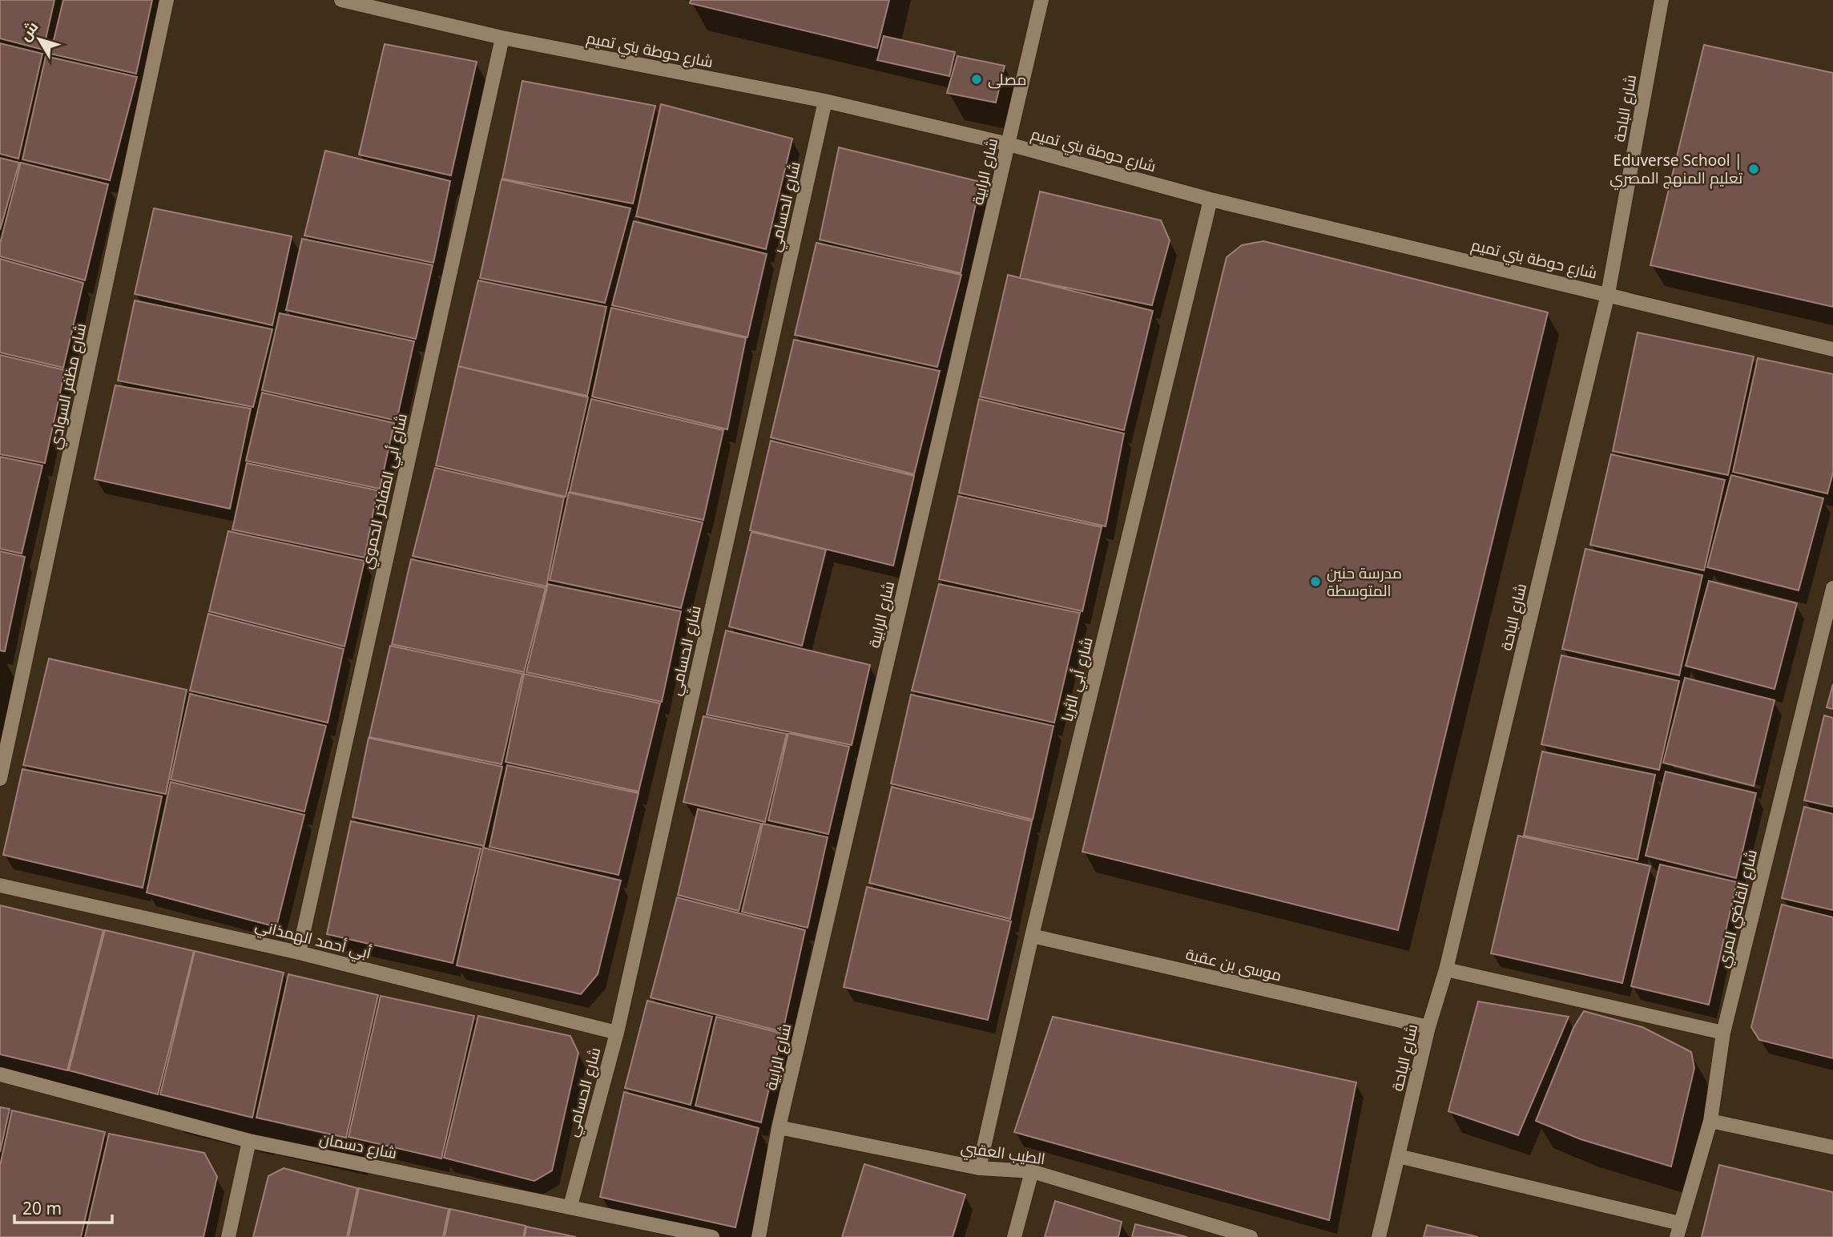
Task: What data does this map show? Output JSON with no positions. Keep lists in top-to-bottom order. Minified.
{"streets":{"street":["شارع حوطة بني تميم","شارع الباحة","شارع الرابية","شارع الحسامي","شارع مظفر السوادي","شارع أبي المفاخر الحموي","شارع أبي الثريا","شارع القاضي المري","أبي أحمد الهمذاني","موسى بن عقبة","شارع دسمان","الطيب العقبي"]},"crossings":[["شارع حوطة بني تميم","شارع الباحة"],["شارع حوطة بني تميم","شارع الرابية"],["شارع حوطة بني تميم","شارع الحسامي"],["شارع حوطة بني تميم","شارع أبي المفاخر الحموي"],["شارع حوطة بني تميم","شارع أبي الثريا"],["شارع الباحة","موسى بن عقبة"],["شارع الرابية","الطيب العقبي"],["شارع الحسامي","أبي أحمد الهمذاني"],["شارع الحسامي","شارع دسمان"],["شارع أبي المفاخر الحموي","أبي أحمد الهمذاني"],["شارع أبي الثريا","موسى بن عقبة"],["شارع أبي الثريا","الطيب العقبي"]],"places":["مصلى","Eduverse School | تعليم المنهج المصري","مدرسة حنين المتوسطة"],"scale_bar":"20 m","north":"top left"}
